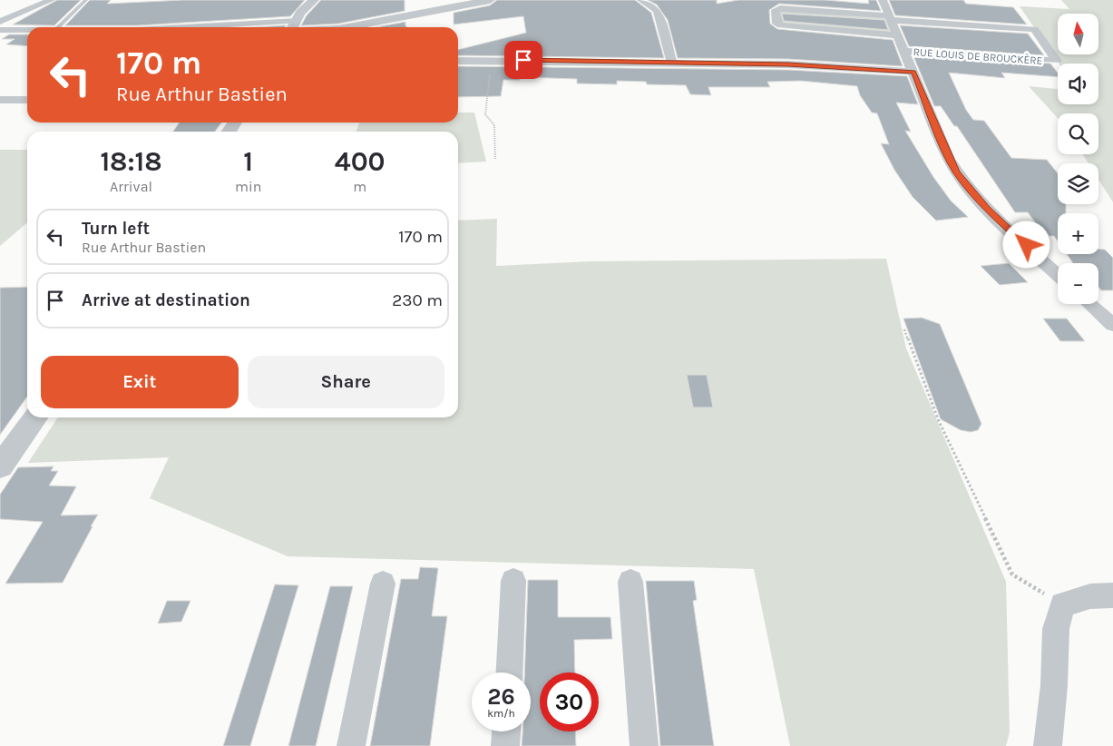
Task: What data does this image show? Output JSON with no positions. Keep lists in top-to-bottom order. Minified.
{"streets":{"street":["RUE LOUIS DE BROUCKÈRE"]},"north":"top","page":{"map_buttons":["+","−"],"turn":["170 m","Rue Arthur Bastien"],"eta":["18:18","Arrival","1","min","400","m"],"list":[{"name":"Turn left","note":"Rue Arthur Bastien","value":"170 m"},{"name":"Arrive at destination","value":"230 m"}],"buttons":["Exit","Share"],"speed":"26 km/h","limit":"30"}}
